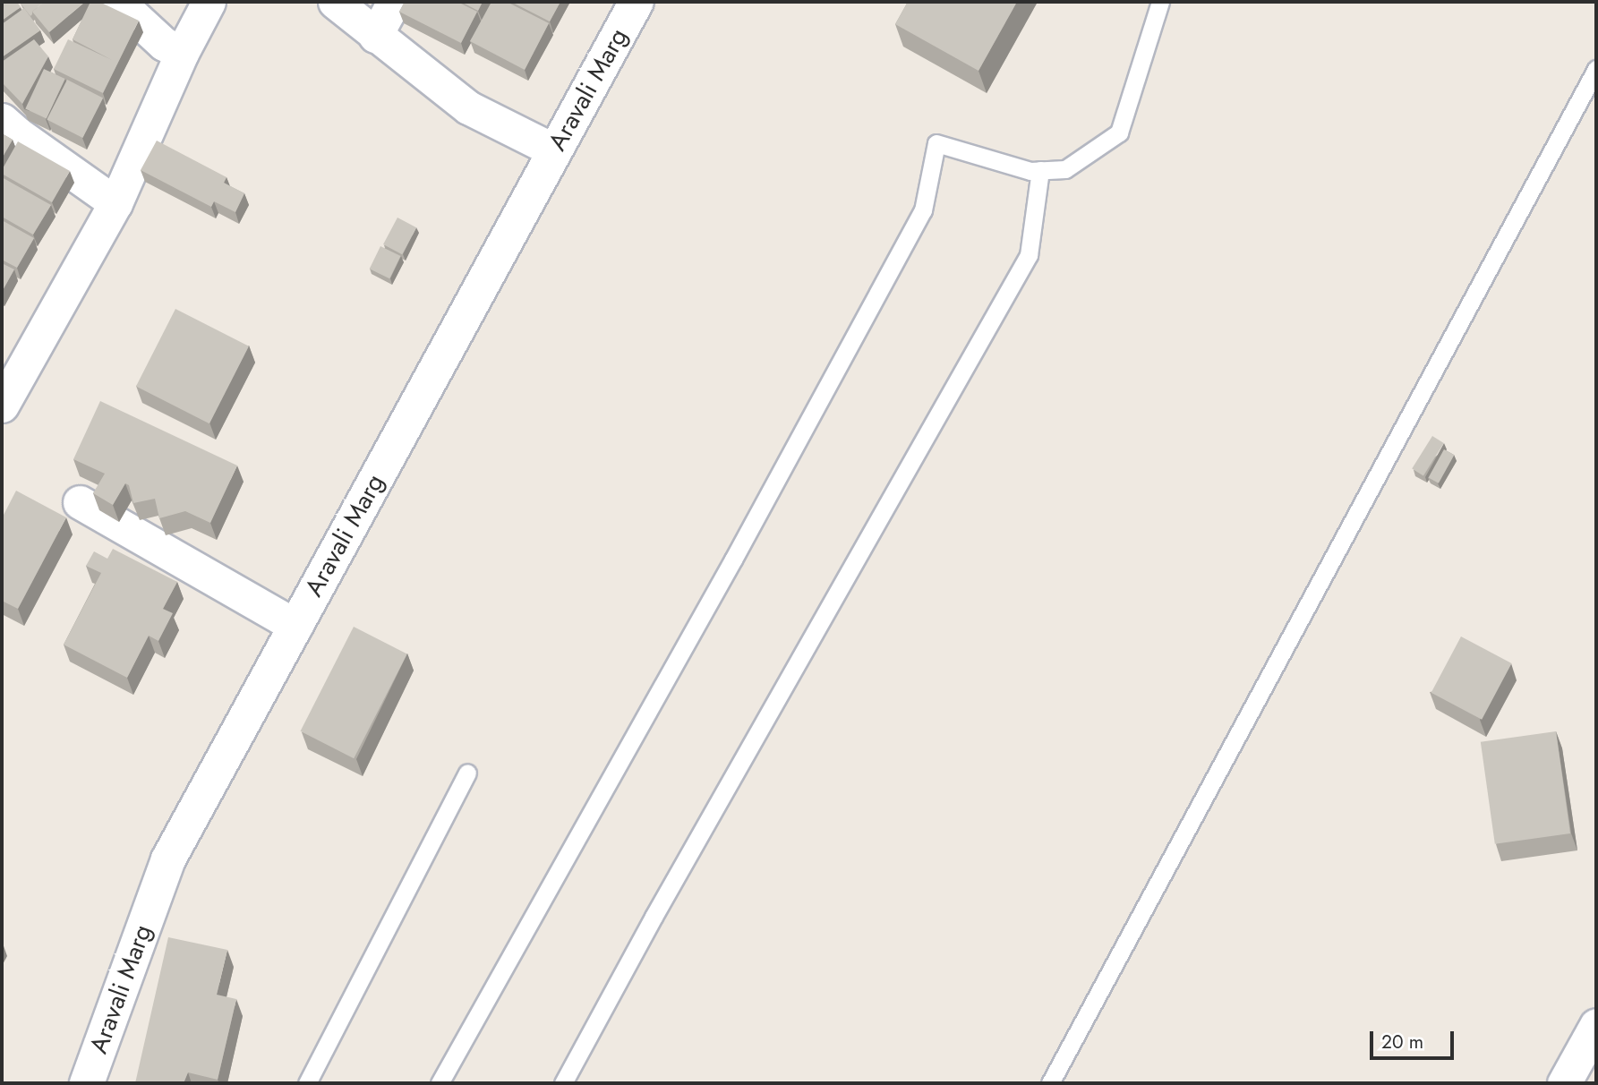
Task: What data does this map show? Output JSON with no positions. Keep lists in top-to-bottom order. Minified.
{"streets":{"street":["Aravali Marg"]},"scale_bar":"20 m"}
